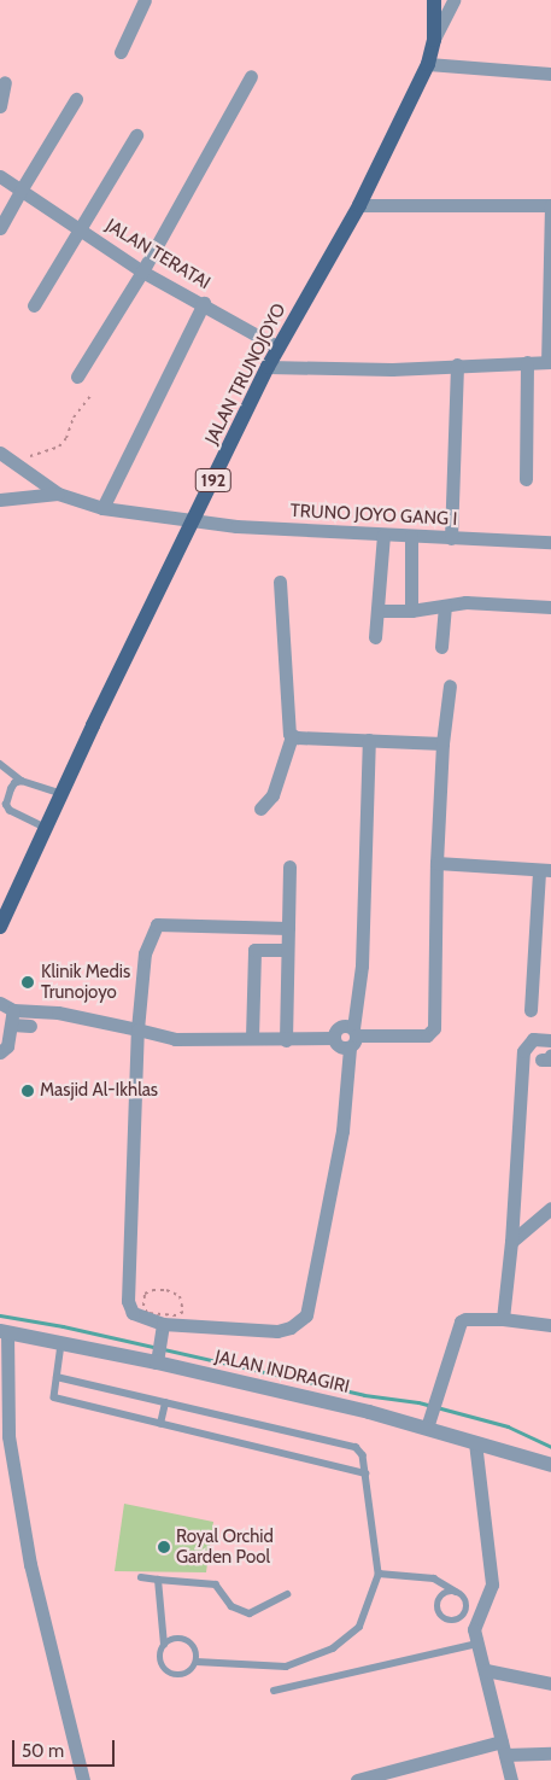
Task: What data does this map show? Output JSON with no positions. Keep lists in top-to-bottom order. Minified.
{"streets":{"main road":["JALAN TRUNOJOYO","192"],"street":["JALAN TERATAI","TRUNO JOYO GANG I","JALAN INDRAGIRI"]},"crossings":[["JALAN TERATAI","JALAN TRUNOJOYO"],["JALAN TRUNOJOYO","TRUNO JOYO GANG I"]],"places":["Klinik Medis Trunojoyo","Masjid Al-Ikhlas","Royal Orchid Garden Pool"],"scale_bar":"50 m"}
